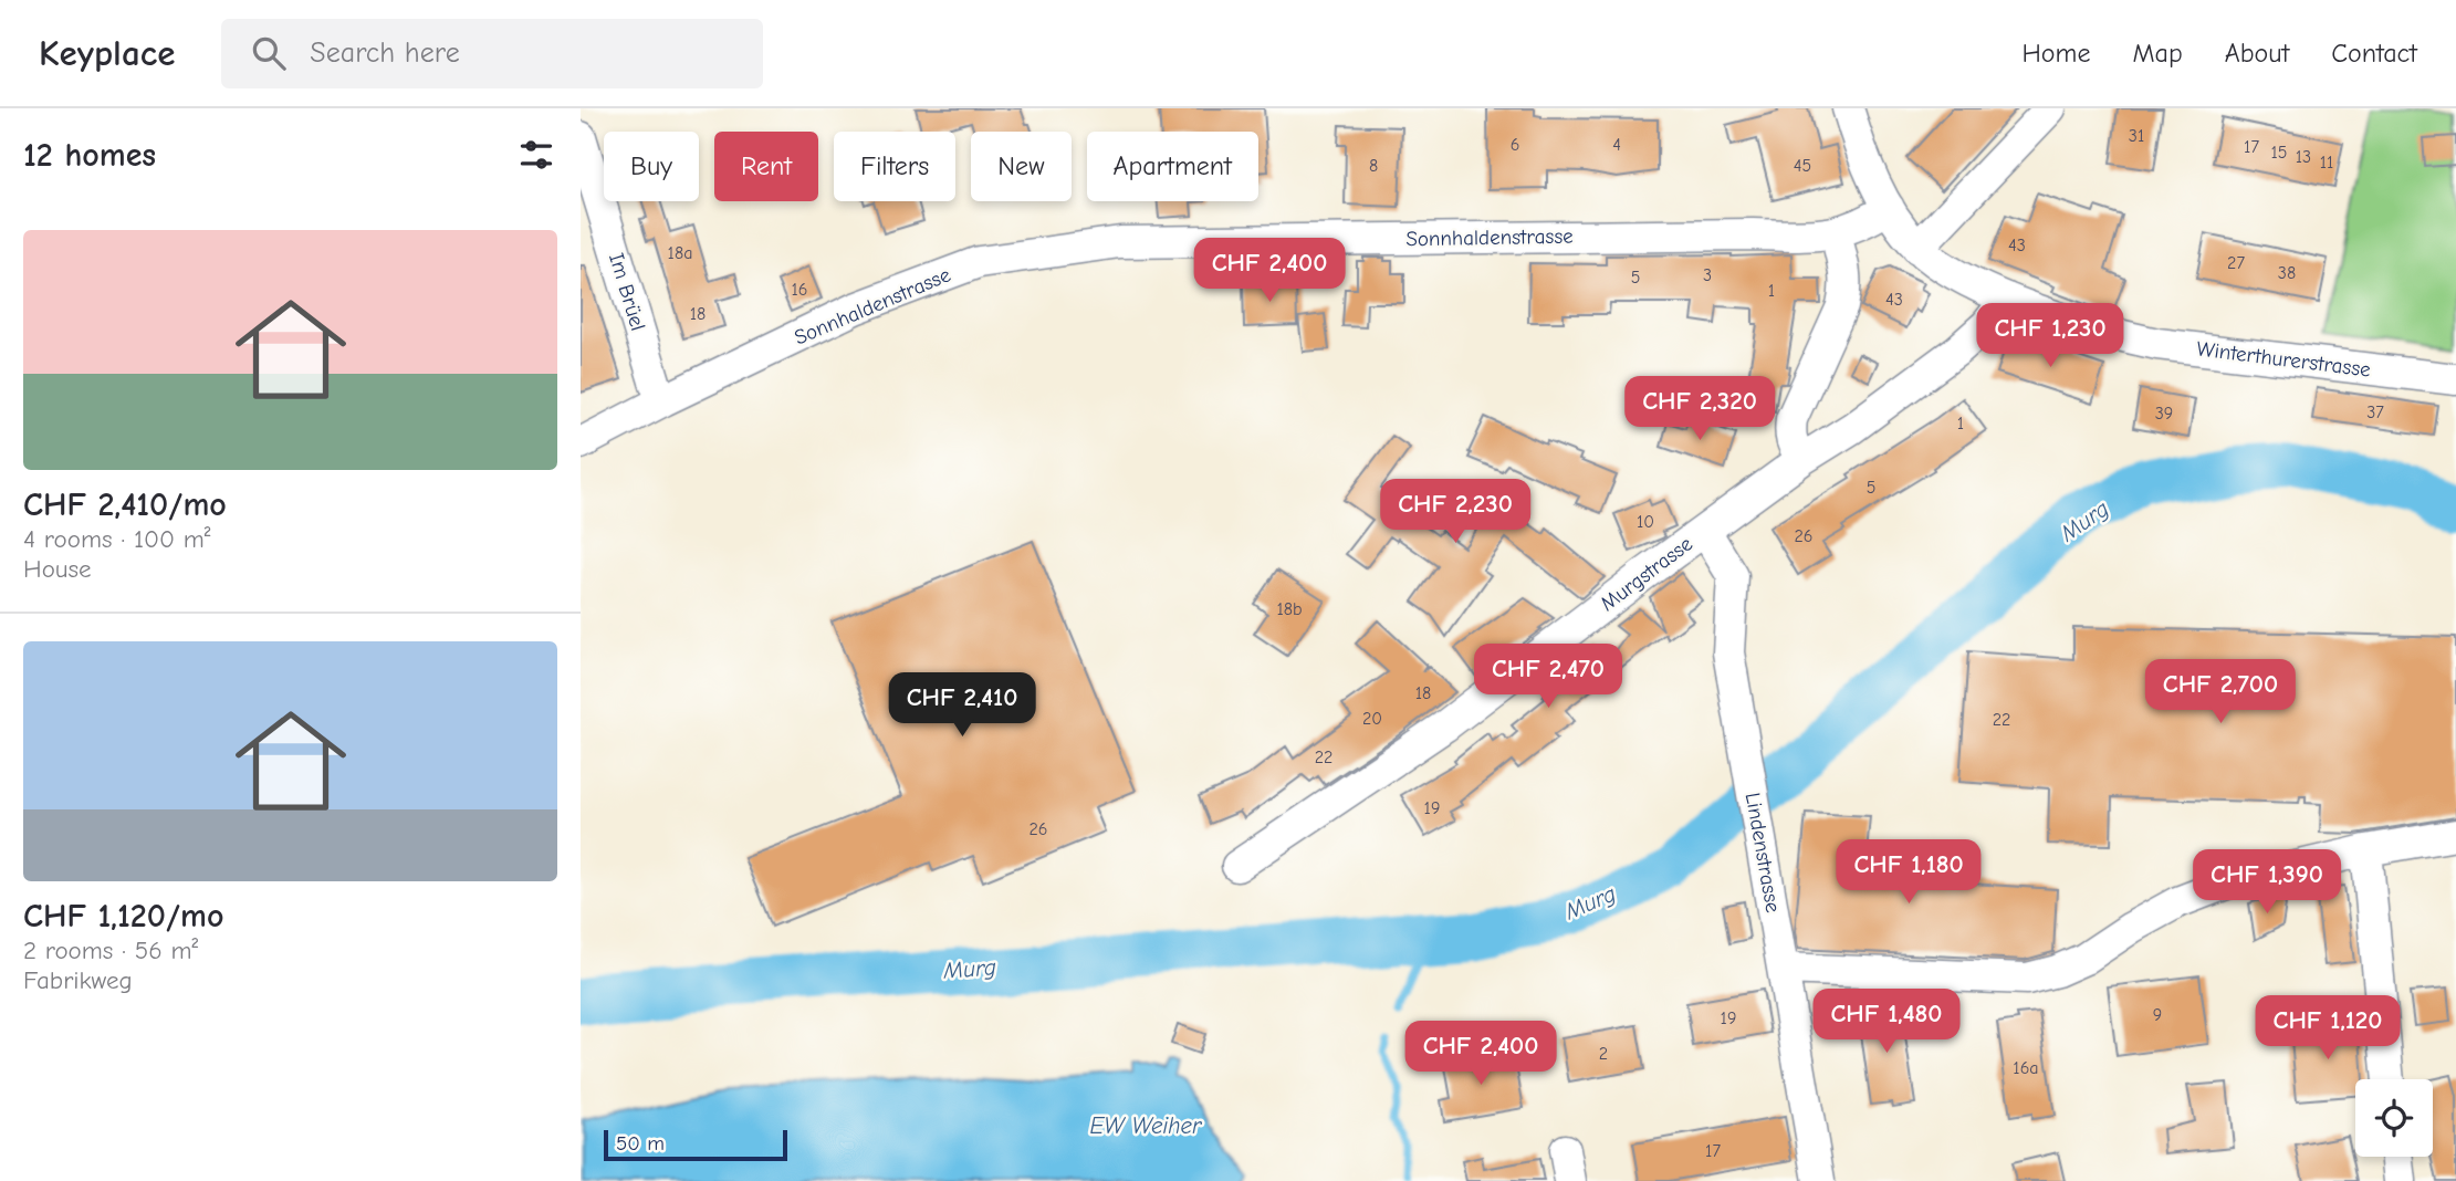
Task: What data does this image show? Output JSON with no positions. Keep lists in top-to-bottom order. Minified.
{"streets":{"street":["Sonnhaldenstrasse","Im Brüel","Winterthurerstrasse","Murgstrasse","Lindenstrasse"]},"crossings":[["Sonnhaldenstrasse","Im Brüel"],["Winterthurerstrasse","Murgstrasse"],["Murgstrasse","Lindenstrasse"]],"water":["Murg","EW Weiher"],"house_numbers":["31","6","4","17","15","13","11","8","45","43","18a","27","38","3","5","16","1","43","18","37","39","1","5","10","26","18b","18","20","22","22","19","26","9","19","2","16a","17"],"scale_bar":"50 m","page":{"header":"Keyplace","search":"Search here","nav":["Home","Map","About","Contact"],"heading":"12 homes","chip":["Buy","Rent","Filters","New","Apartment"],"list":[{"name":"CHF 2,410/mo","note":"4 rooms · 100 m² · House"},{"name":"CHF 1,120/mo","note":"2 rooms · 56 m² · Fabrikweg"}],"price":["CHF 2,400","CHF 1,230","CHF 2,320","CHF 2,230","CHF 2,470","CHF 2,700","CHF 2,410","CHF 1,180","CHF 1,390","CHF 1,480","CHF 1,120","CHF 2,400"],"scale":"50 m"}}
